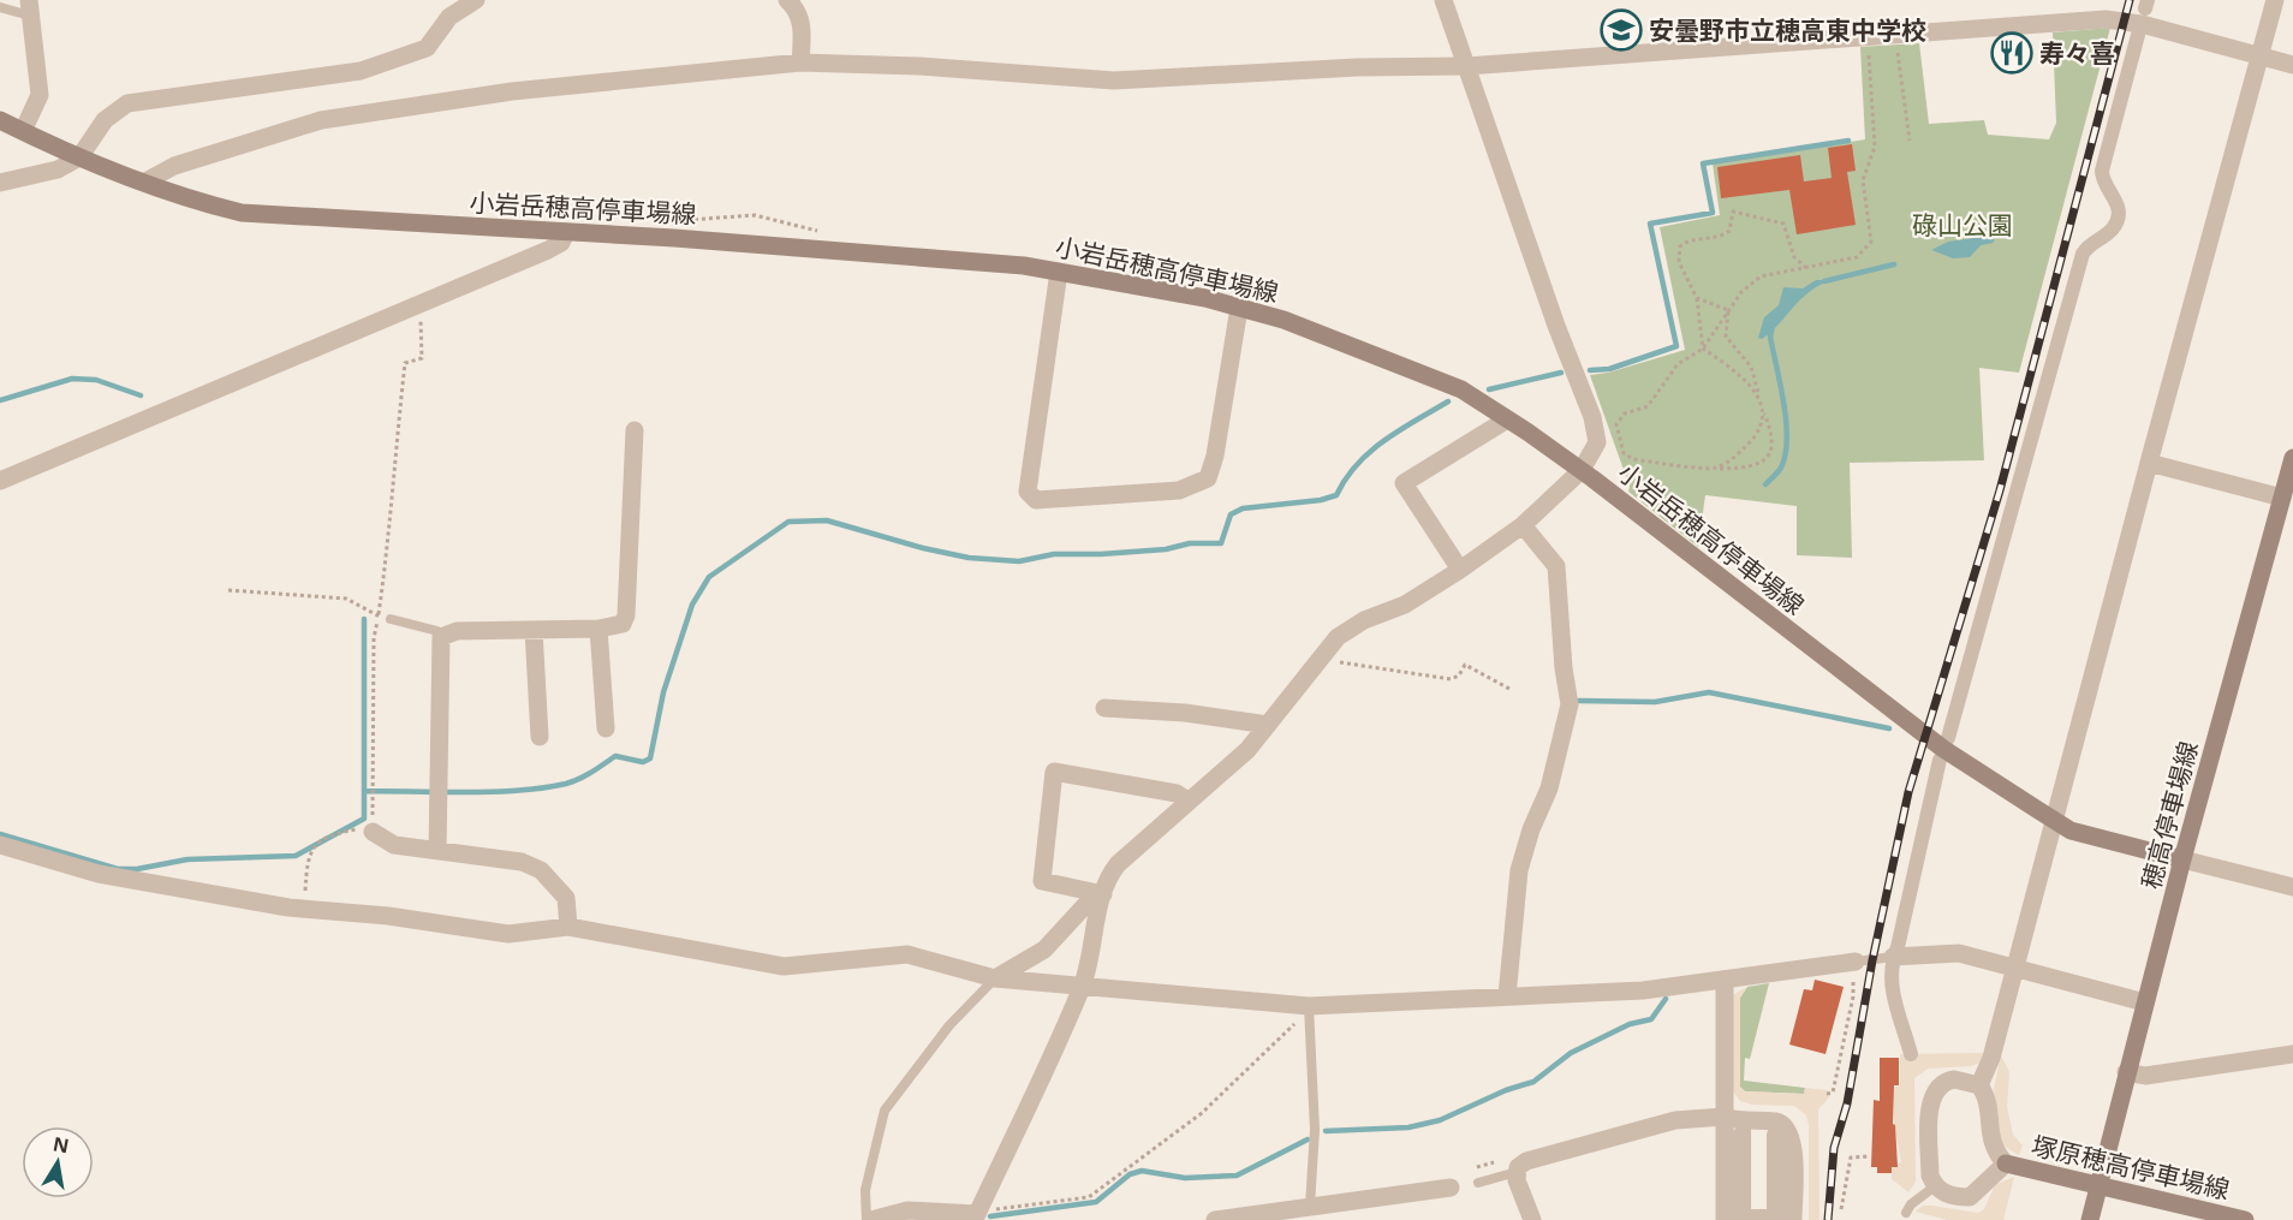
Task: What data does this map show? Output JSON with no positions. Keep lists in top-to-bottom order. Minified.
{"streets":{"main road":["小岩岳穂高停車場線","穂高停車場線","塚原穂高停車場線"]},"crossings":[["小岩岳穂高停車場線","穂高停車場線"],["穂高停車場線","塚原穂高停車場線"]],"parks":["碌山公園"],"places":{"school or university":["安曇野市立穂高東中学校"],"restaurant":["寿々喜"]},"north":"top"}
